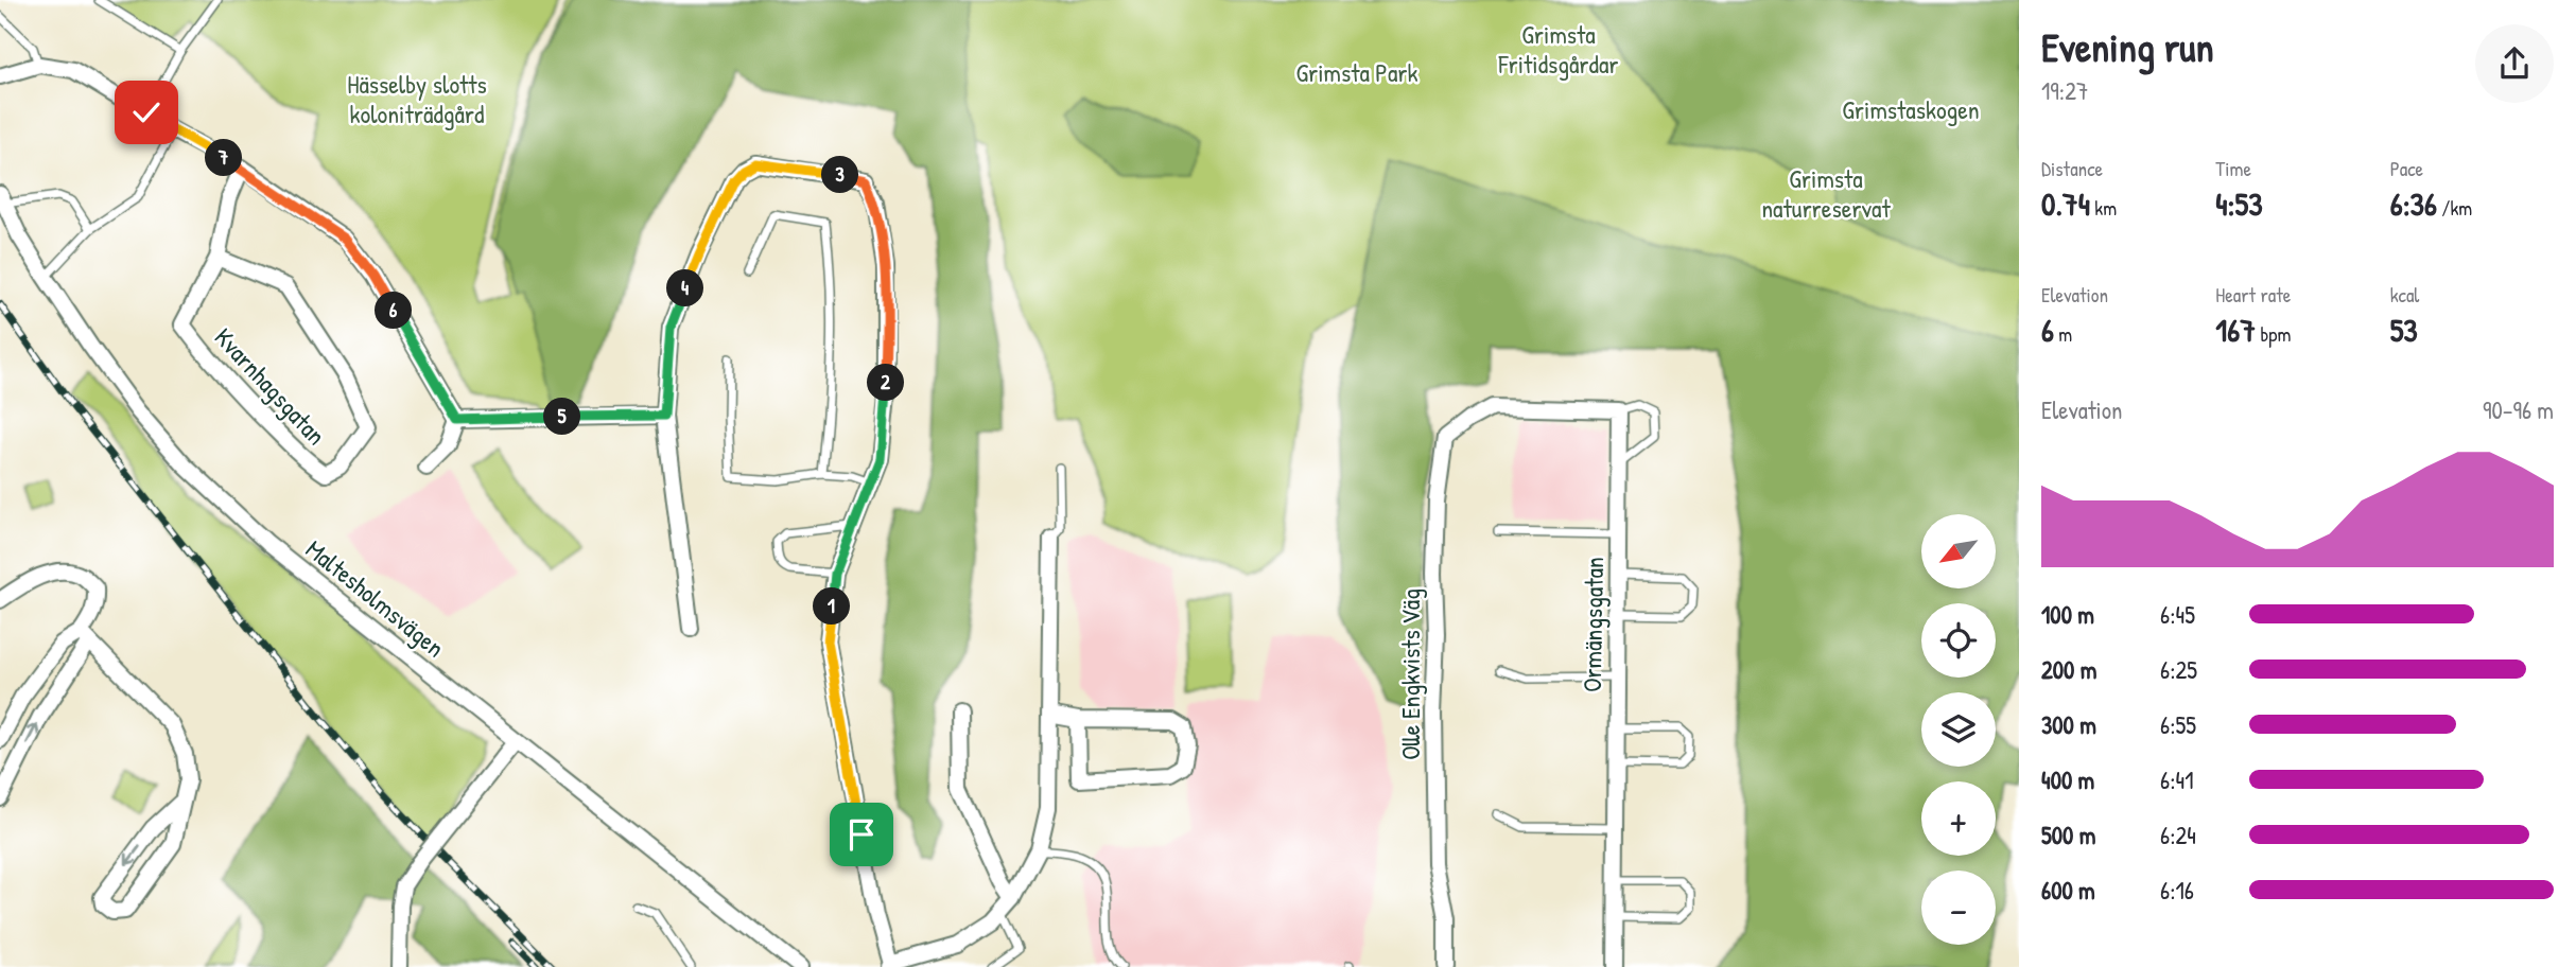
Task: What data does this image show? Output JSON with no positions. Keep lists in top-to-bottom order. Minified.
{"streets":{"street":["Kvarnhagsgatan","Maltesholmsvägen","Ormängsgatan","Olle Engkvists Väg"]},"crossings":[["Ormängsgatan","Olle Engkvists Väg"]],"parks":["Grimsta Fritidsgårdar","Grimsta Park","Hässelby slotts koloniträdgård","Grimstaskogen","Grimsta naturreservat"],"north":"bottom left","page":{"heading":["Evening run","19:27"],"stats":[["Distance","0.74 km"],["Time","4:53"],["Pace","6:36 /km"],["Elevation","6 m"],["Heart rate","167 bpm"],["kcal","53"]],"pins":["7","3","4","6","2","5","1"],"chart":["Elevation","90–96 m"],"map_buttons":["+","−"],"list":[{"name":"100 m","note":"6:45"},{"name":"200 m","note":"6:25"},{"name":"300 m","note":"6:55"},{"name":"400 m","note":"6:41"},{"name":"500 m","note":"6:24"},{"name":"600 m","note":"6:16"}]}}
